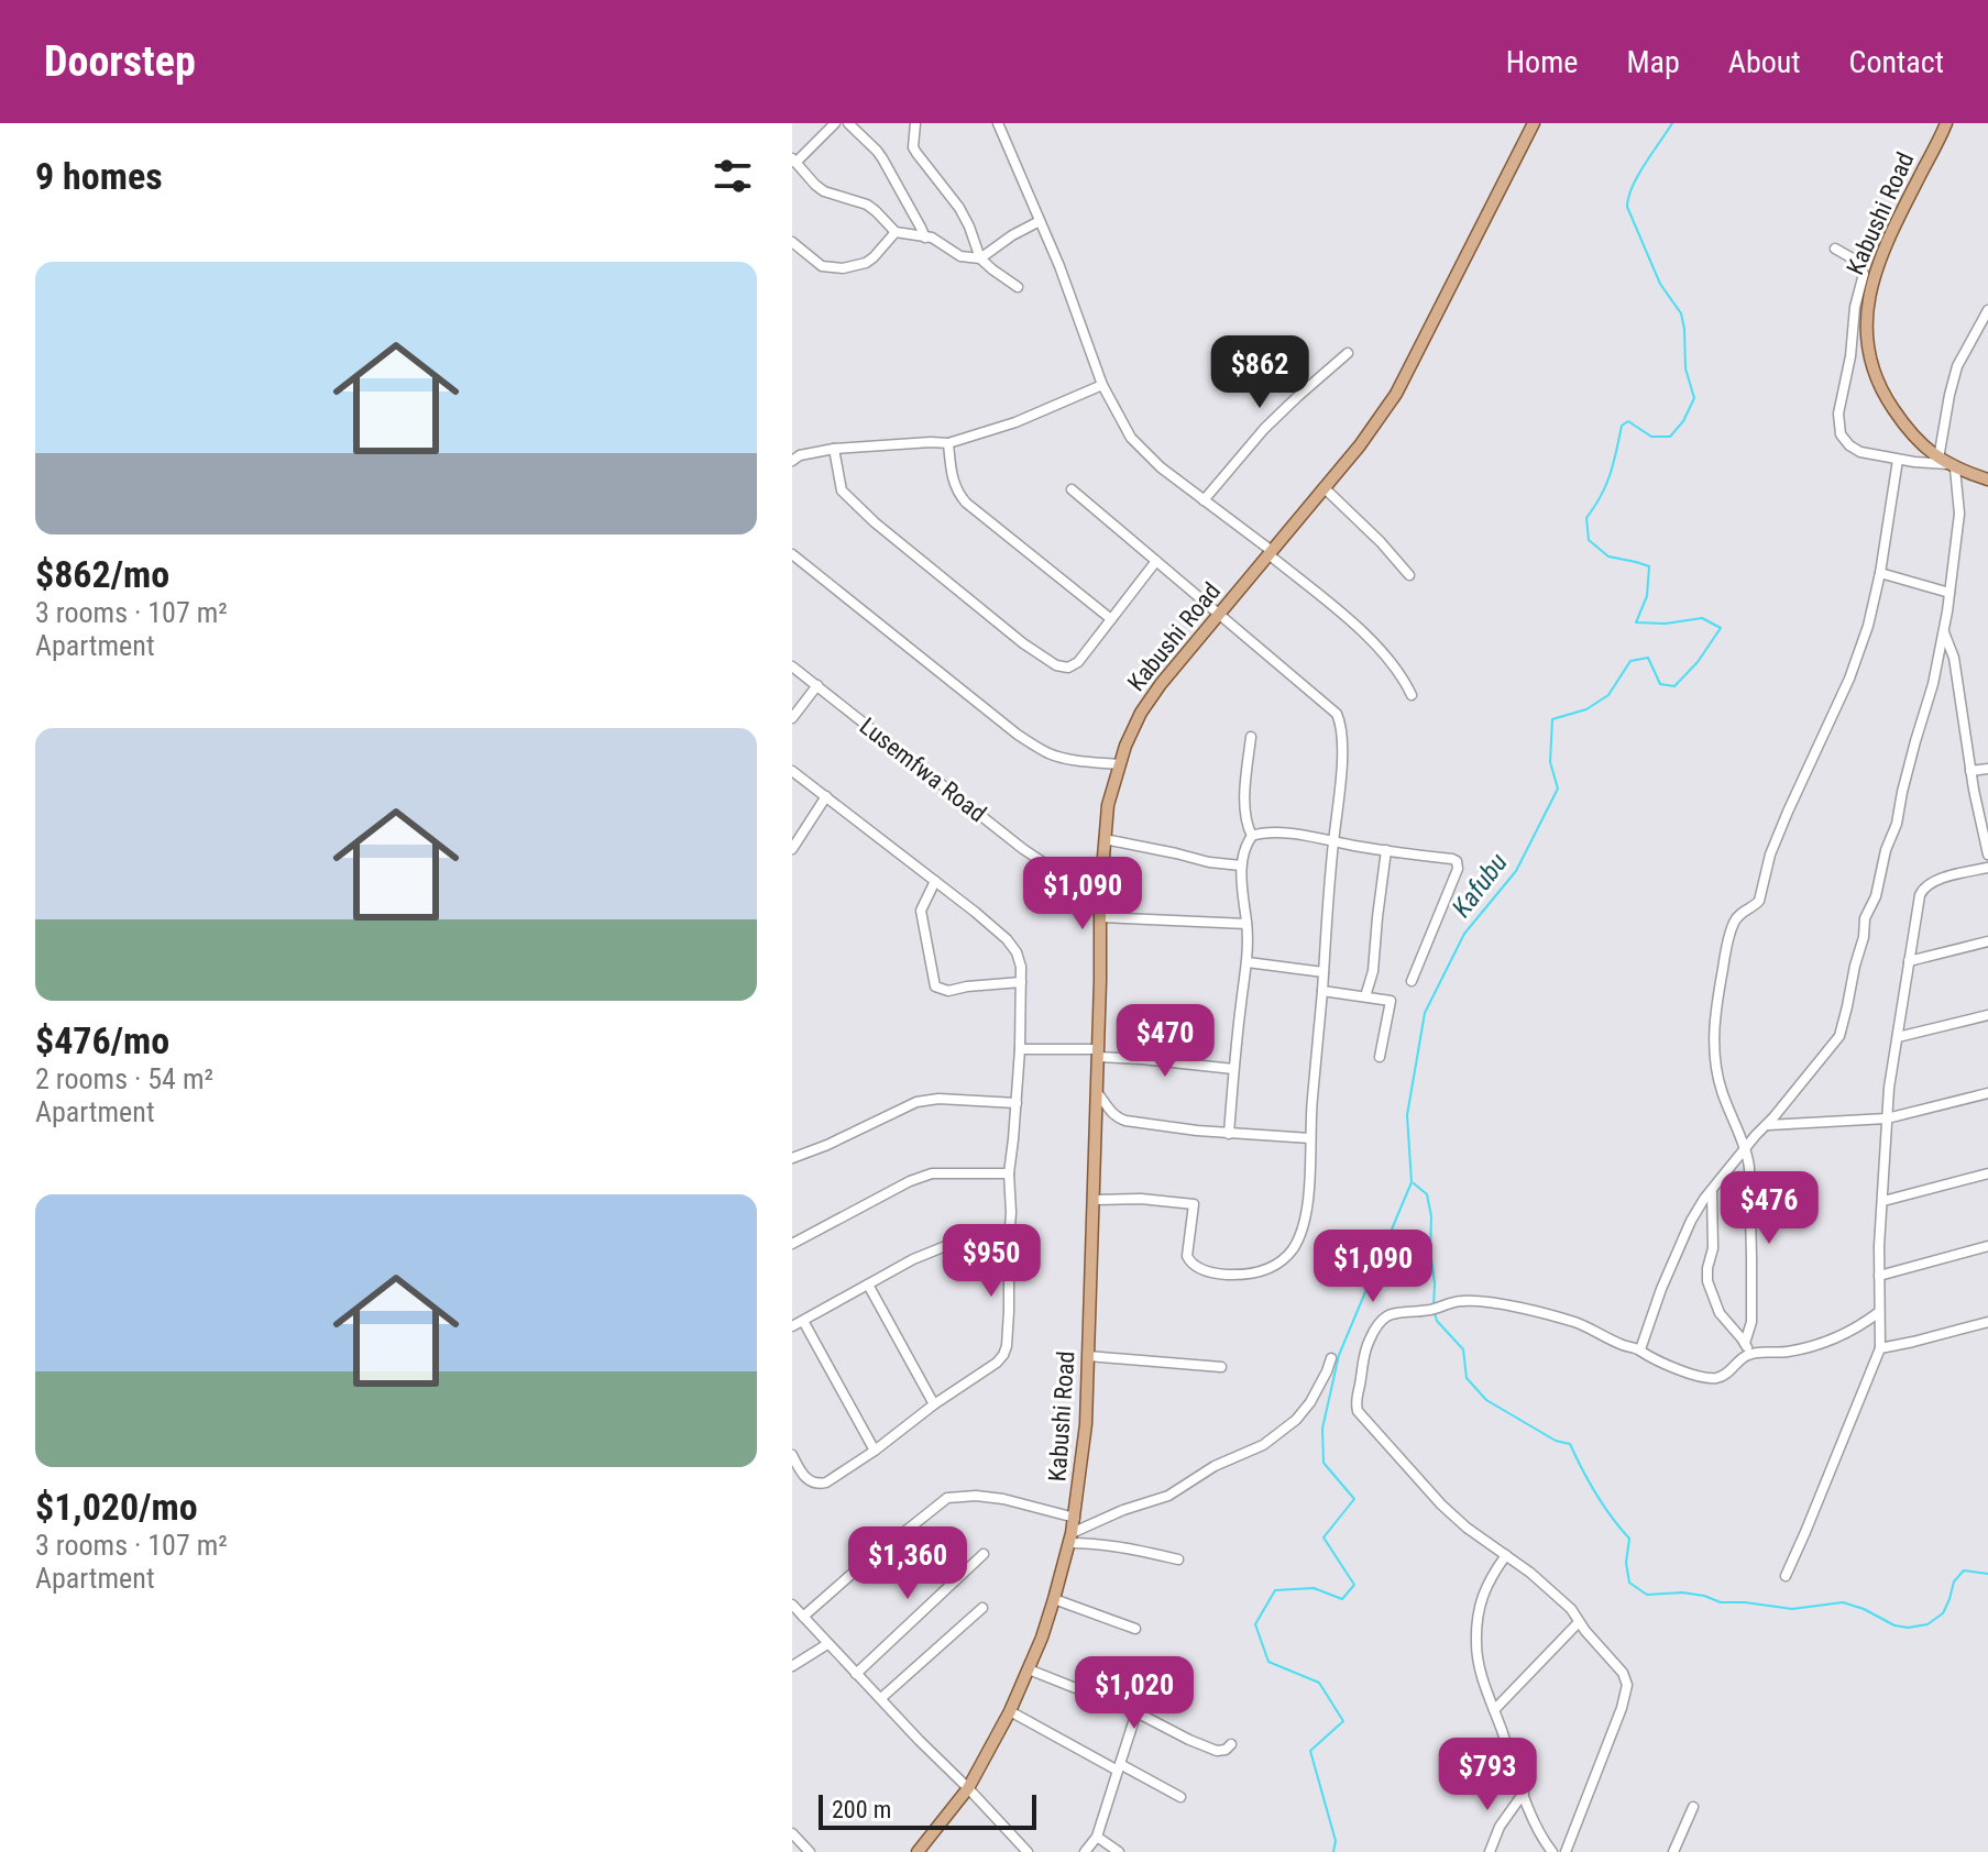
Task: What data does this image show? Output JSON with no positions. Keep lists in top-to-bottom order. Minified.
{"streets":{"main road":["Kabushi Road"],"street":["Lusemfwa Road"]},"crossings":[["Kabushi Road","Lusemfwa Road"]],"water":["Kafubu"],"scale_bar":"200 m","page":{"header":"Doorstep","nav":["Home","Map","About","Contact"],"heading":"9 homes","list":[{"name":"$862/mo","note":"3 rooms · 107 m² · Apartment"},{"name":"$476/mo","note":"2 rooms · 54 m² · Apartment"},{"name":"$1,020/mo","note":"3 rooms · 107 m² · Apartment"}],"price":["$862","$1,090","$470","$476","$950","$1,090","$1,360","$1,020","$793"],"scale":"200 m"}}
